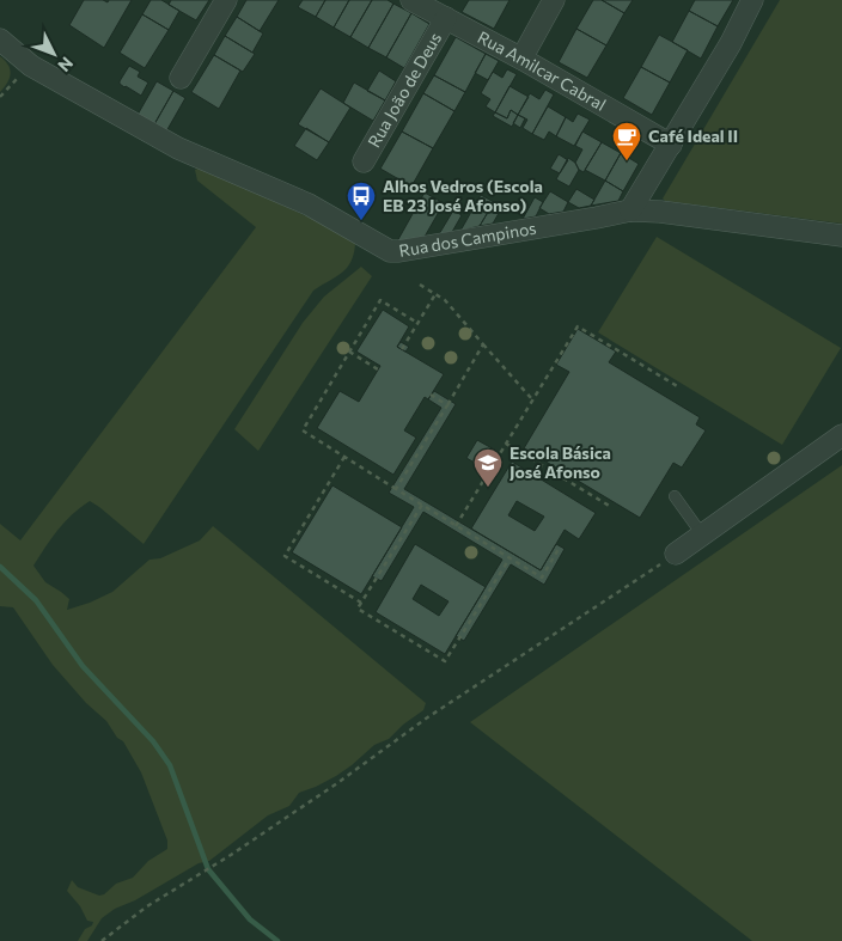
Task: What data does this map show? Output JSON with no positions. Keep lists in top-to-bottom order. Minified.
{"streets":{"street":["Rua Amilcar Cabral","Rua João de Deus","Rua dos Campinos"]},"crossings":[["Rua Amilcar Cabral","Rua João de Deus"]],"places":{"cafe":["Café Ideal II"],"bus stop":["Alhos Vedros (Escola EB 23 José Afonso)"],"school or university":["Escola Básica José Afonso"]},"north":"bottom right"}
